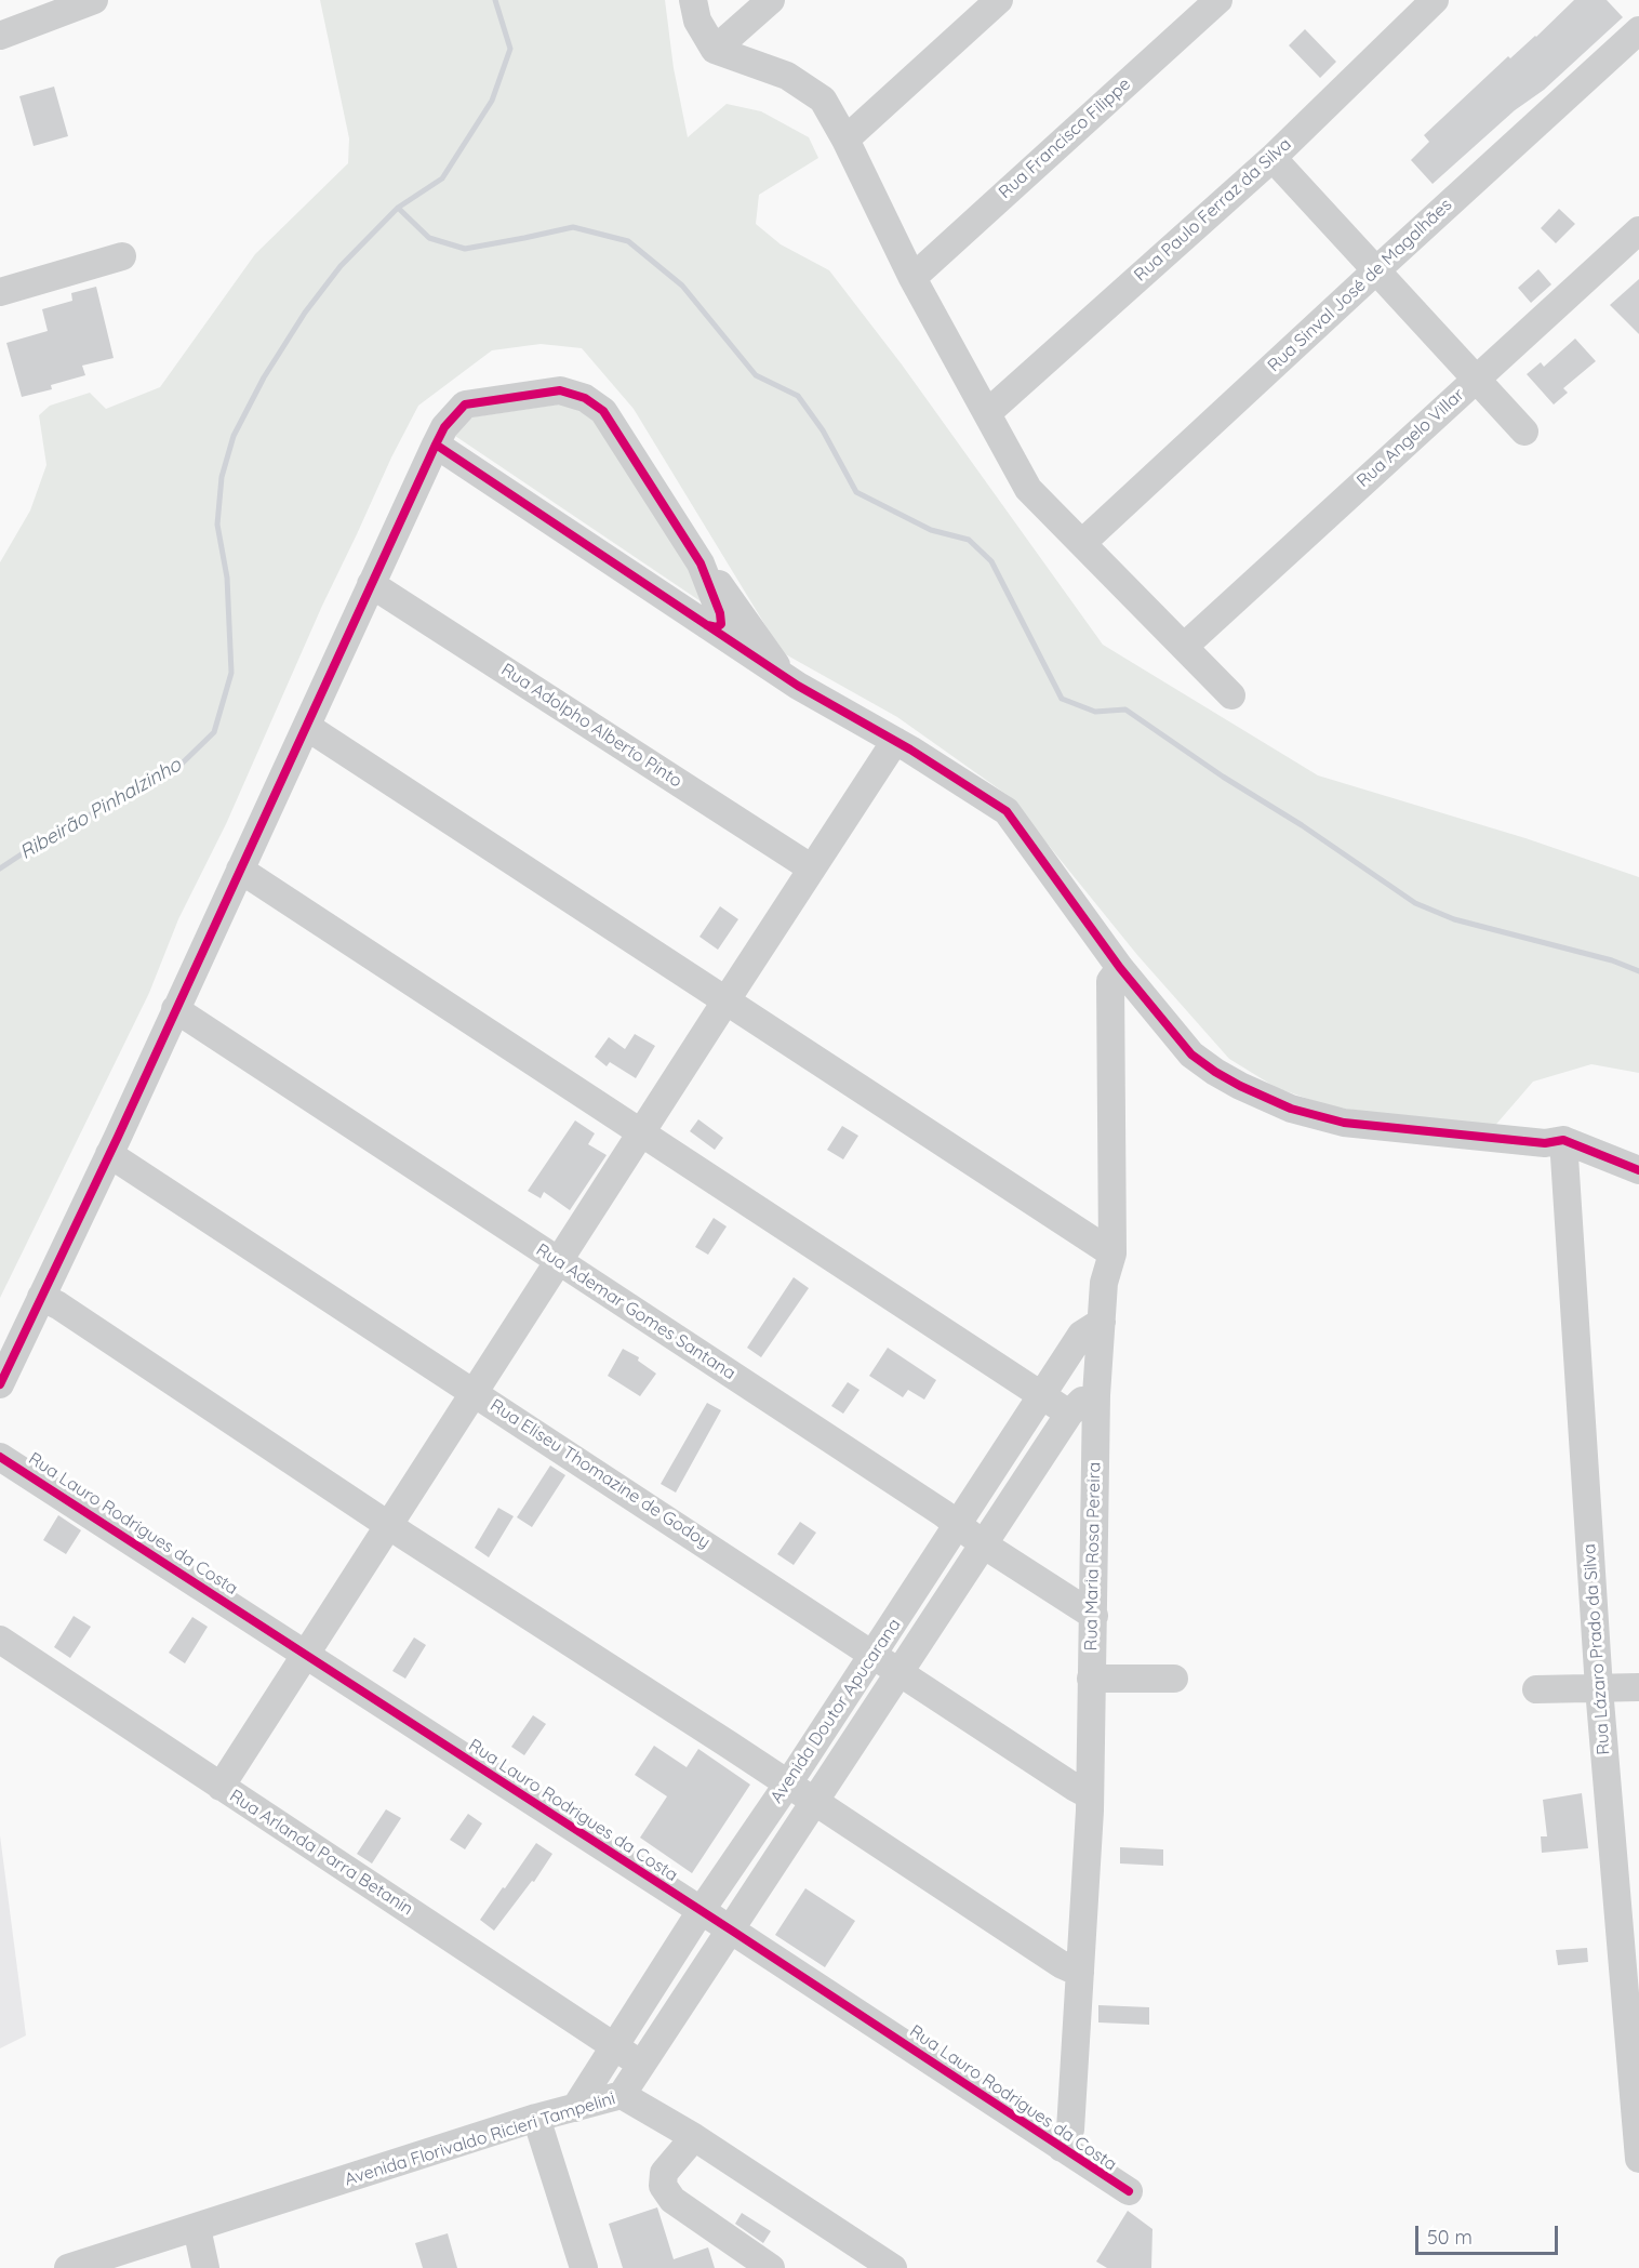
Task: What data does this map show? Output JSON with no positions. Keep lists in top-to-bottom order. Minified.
{"streets":{"street":["Rua Francisco Filippe","Rua Paulo Ferraz da Silva","Rua Sinval José de Magalhães","Rua Angelo Villar","Rua Adolpho Alberto Pinto","Rua Ademar Gomes Santana","Rua Eliseu Thomazine de Godoy","Rua Lauro Rodrigues da Costa","Rua Maria Rosa Pereira","Rua Lázaro Prado da Silva","Avenida Doutor Apucarana","Rua Arlanda Parra Betanin","Avenida Florivaldo Ricieri Tampelini"]},"crossings":[["Rua Ademar Gomes Santana","Rua Maria Rosa Pereira"],["Rua Ademar Gomes Santana","Avenida Doutor Apucarana"],["Rua Eliseu Thomazine de Godoy","Rua Maria Rosa Pereira"],["Rua Eliseu Thomazine de Godoy","Avenida Doutor Apucarana"],["Rua Lauro Rodrigues da Costa","Rua Maria Rosa Pereira"],["Rua Lauro Rodrigues da Costa","Avenida Doutor Apucarana"],["Rua Maria Rosa Pereira","Avenida Doutor Apucarana"],["Avenida Doutor Apucarana","Rua Arlanda Parra Betanin"],["Avenida Doutor Apucarana","Avenida Florivaldo Ricieri Tampelini"]],"water":["Ribeirão Pinhalzinho"],"scale_bar":"50 m"}
